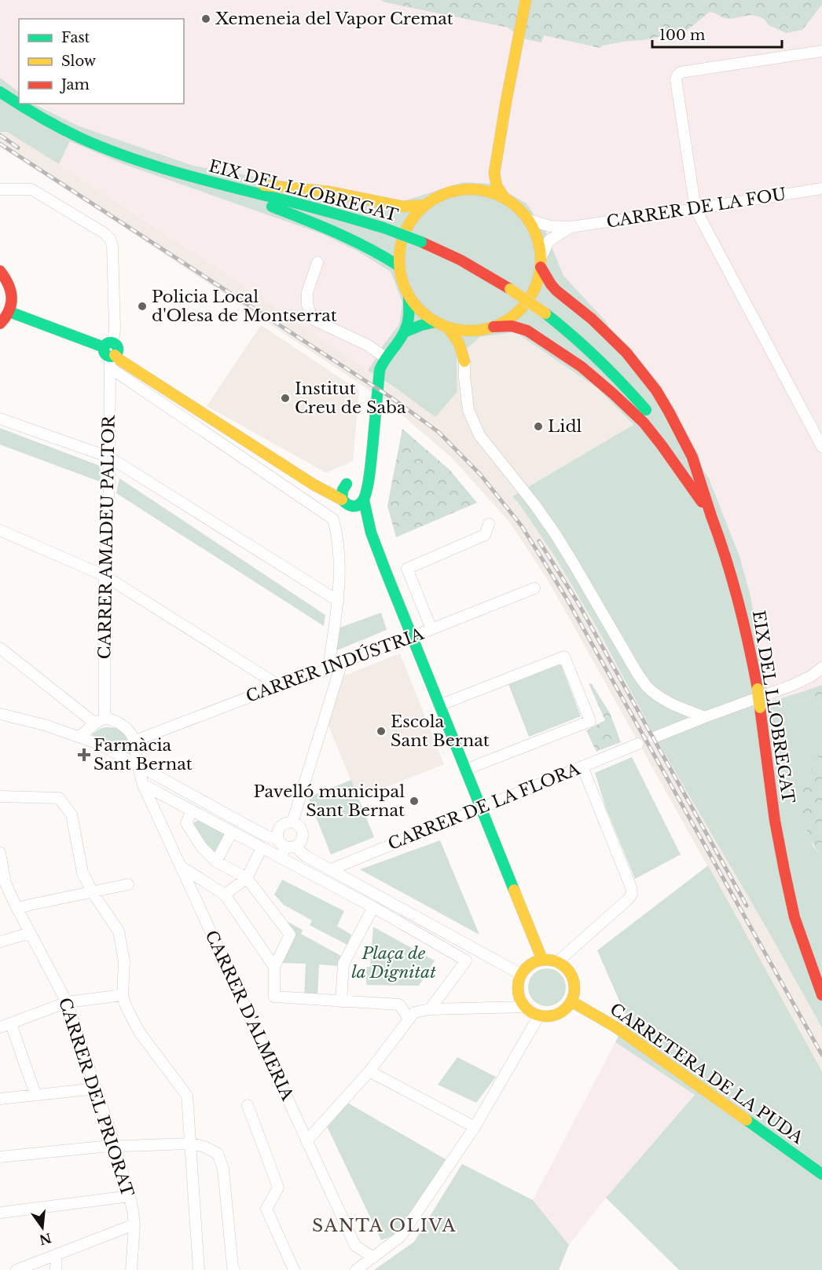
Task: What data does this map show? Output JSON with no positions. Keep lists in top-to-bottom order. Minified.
{"streets":{"main road":["EIX DEL LLOBREGAT","CARRETERA DE LA PUDA"],"street":["CARRER DE LA FOU","CARRER AMADEU PALTOR","CARRER INDÚSTRIA","CARRER DE LA FLORA","CARRER D'ALMERIA","CARRER DEL PRIORAT"]},"crossings":[["CARRER INDÚSTRIA","CARRER D'ALMERIA"]],"districts":["SANTA OLIVA"],"parks":["Plaça de la Dignitat"],"places":{"other":["Xemeneia del Vapor Cremat","Policia Local d'Olesa de Montserrat","Institut Creu de Saba","Lidl","Escola Sant Bernat","Pavelló municipal Sant Bernat"],"health":["Farmàcia Sant Bernat"]},"legend":["Fast","Slow","Jam"],"scale_bar":"100 m","north":"bottom"}
